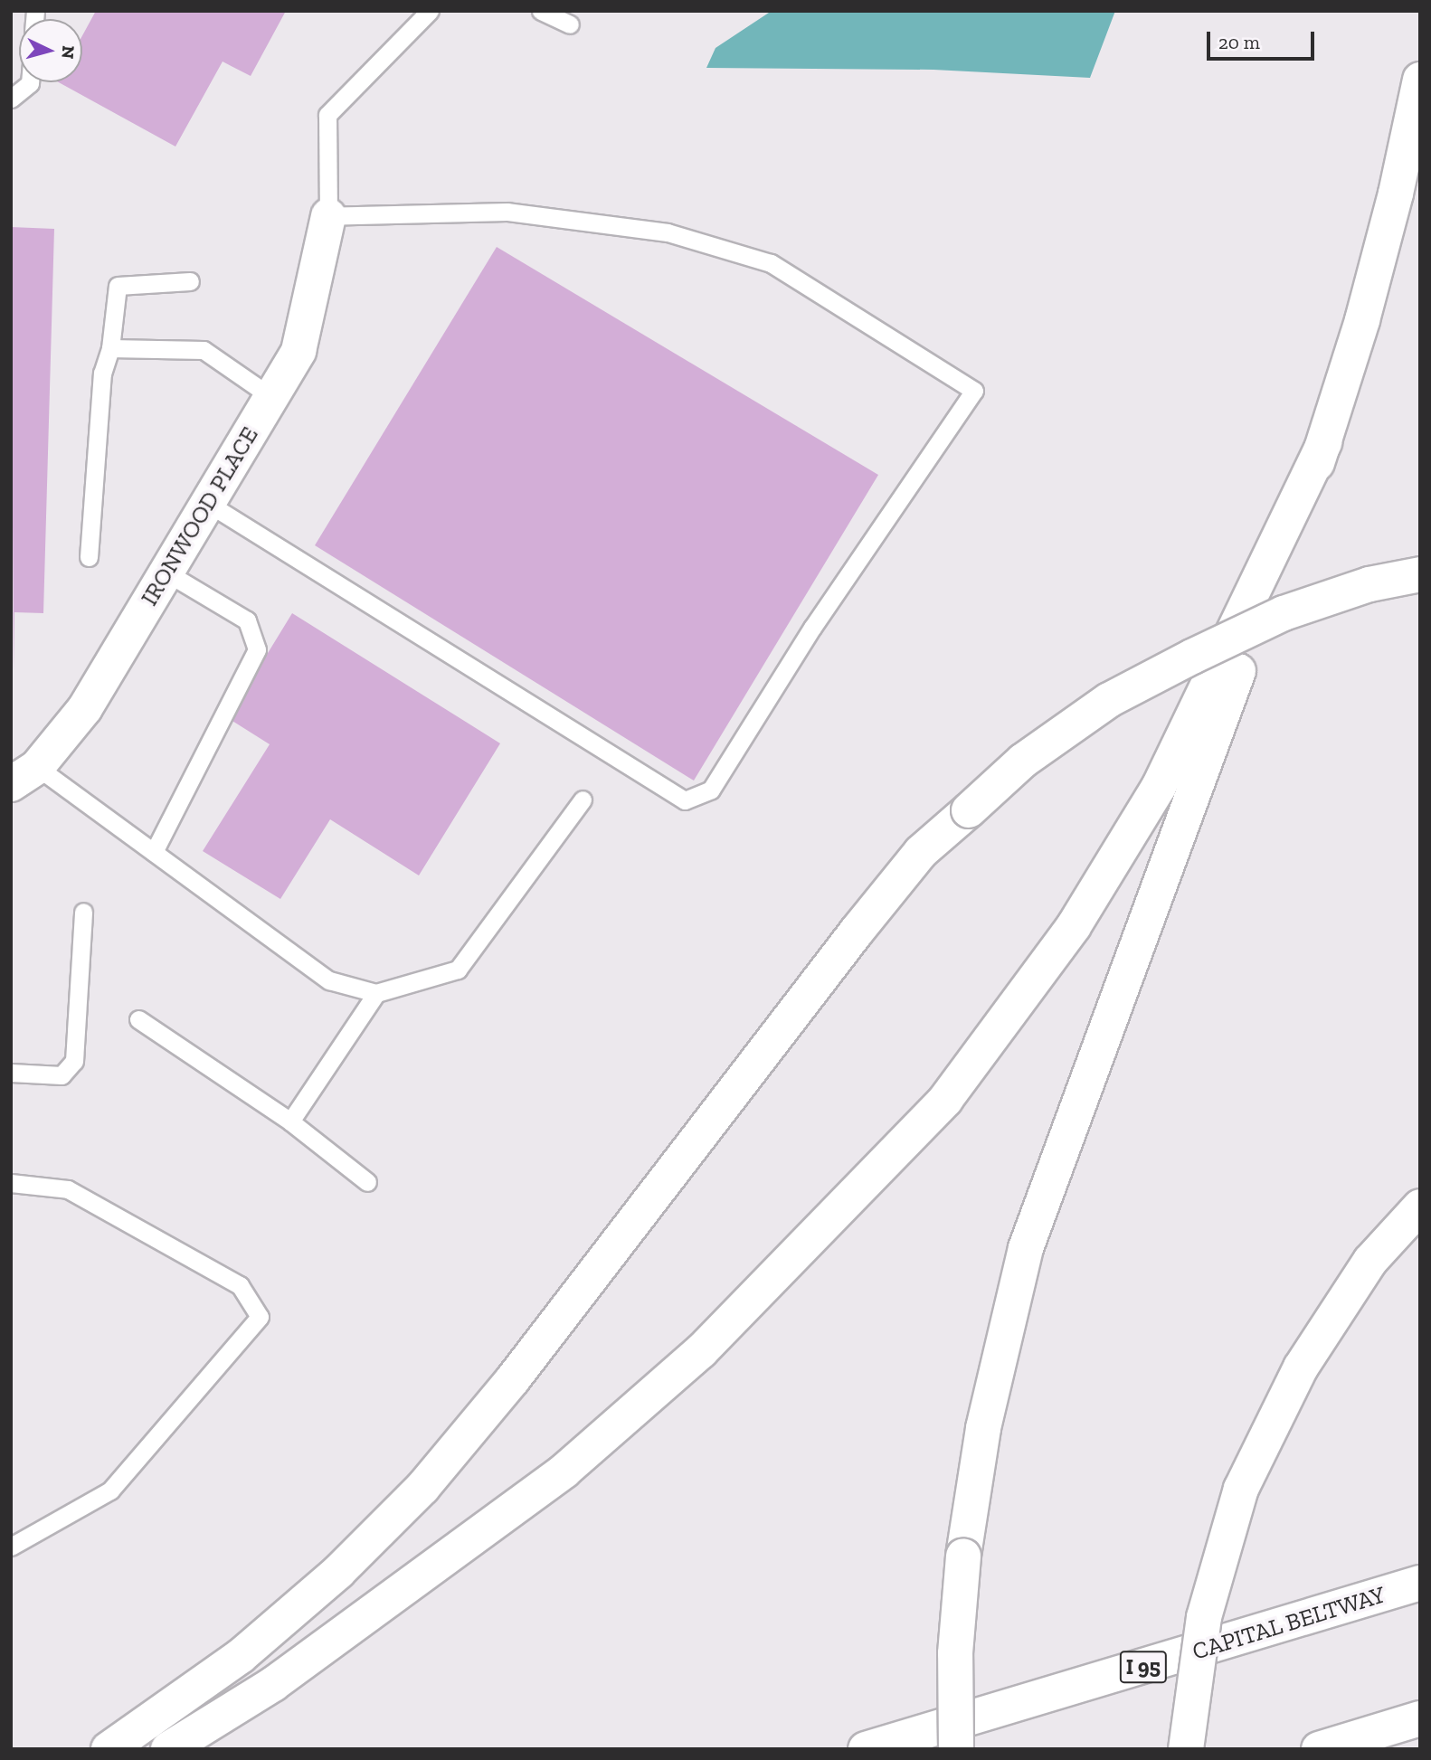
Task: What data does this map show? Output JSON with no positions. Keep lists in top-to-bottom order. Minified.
{"streets":{"main road":["IRONWOOD PLACE","CAPITAL BELTWAY","I 95"]},"scale_bar":"20 m","north":"right"}
